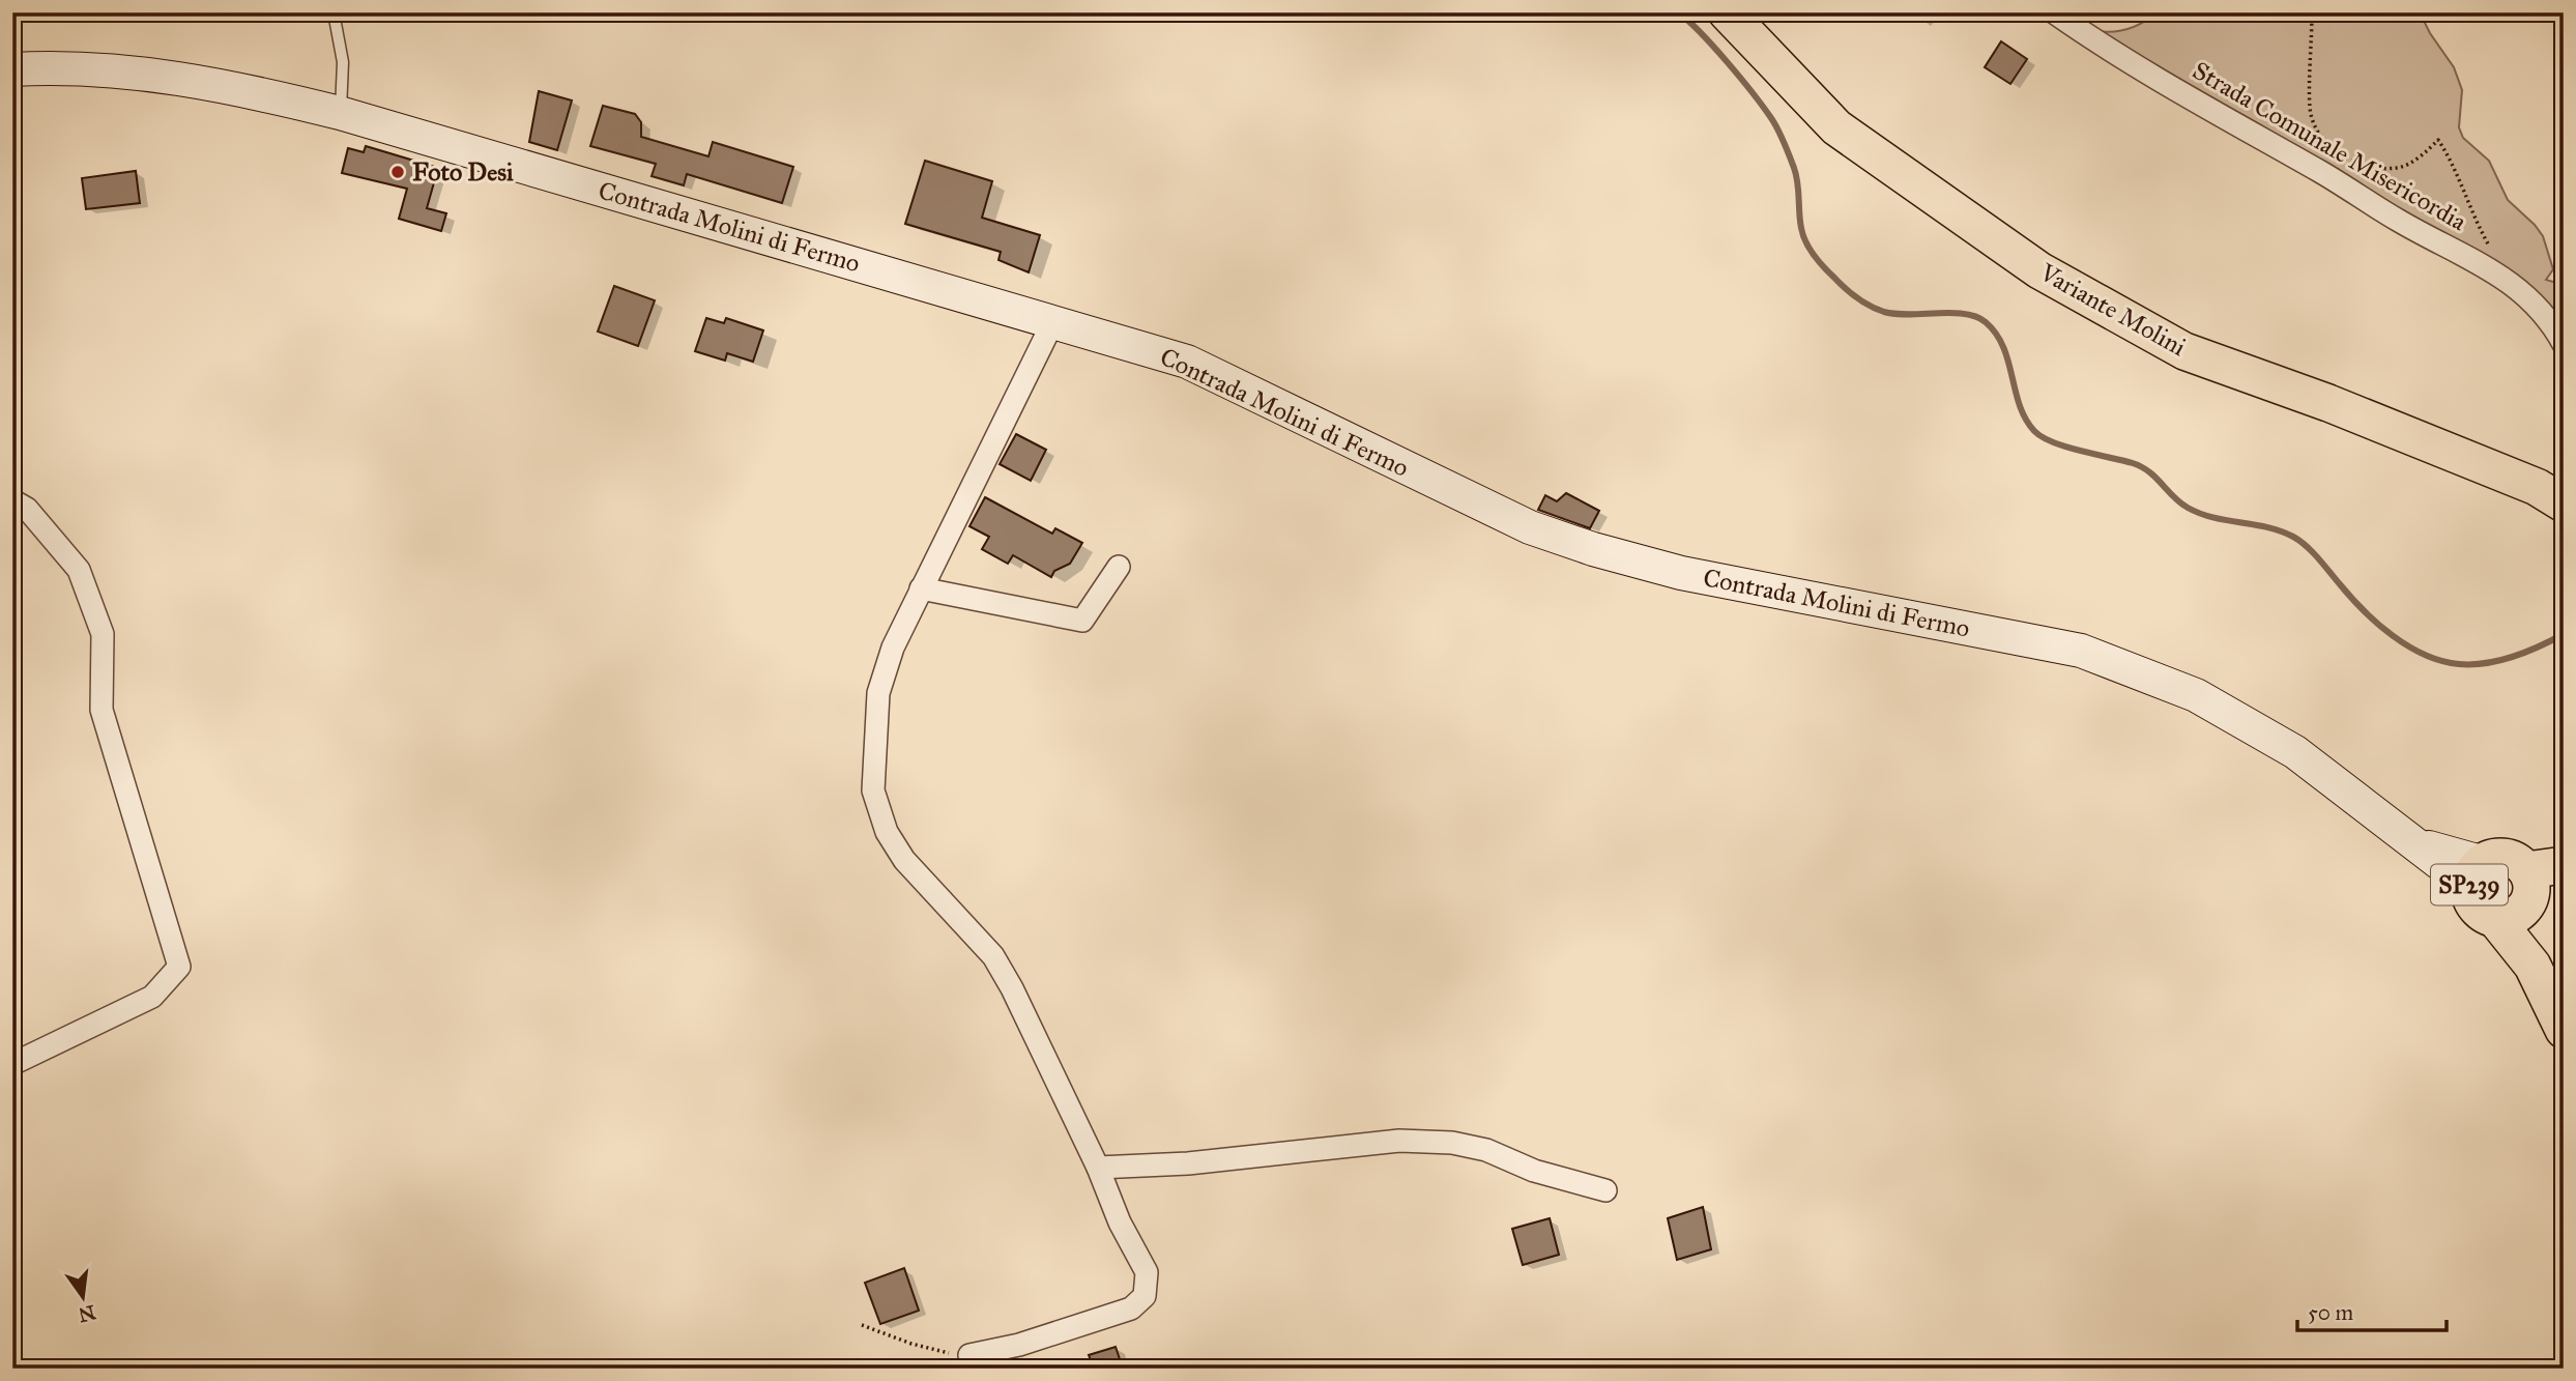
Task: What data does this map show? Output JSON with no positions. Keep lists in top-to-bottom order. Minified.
{"streets":{"main road":["Contrada Molini di Fermo","Variante Molini","SP239"],"street":["Strada Comunale Misericordia"]},"crossings":[["Contrada Molini di Fermo","SP239"]],"places":["Foto Desi"],"scale_bar":"50 m","north":"bottom"}
